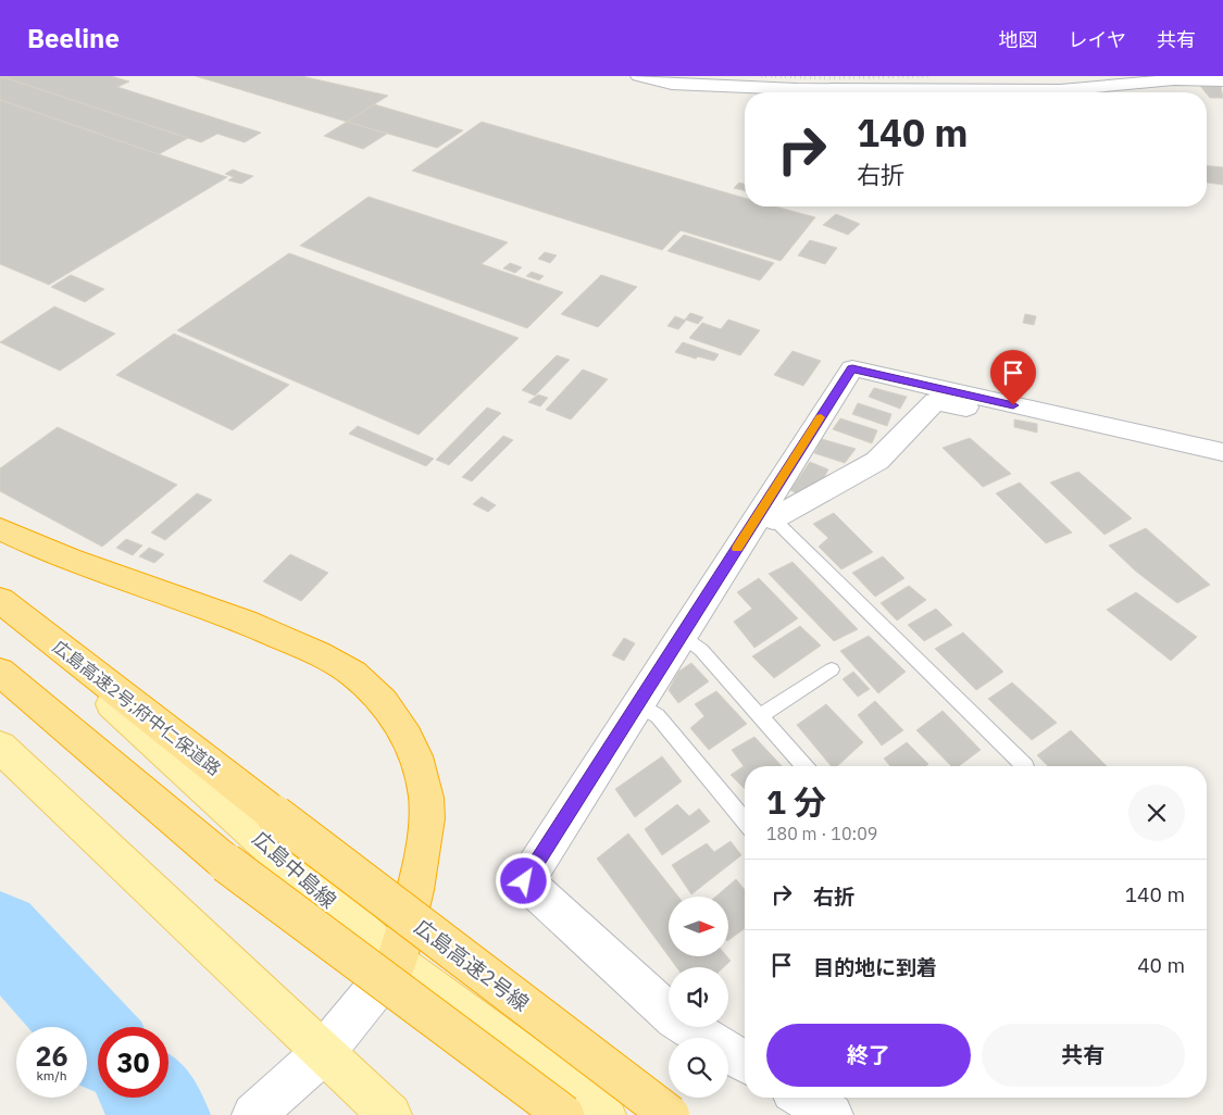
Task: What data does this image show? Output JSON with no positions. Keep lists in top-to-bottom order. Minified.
{"streets":{"highway":["広島高速2号;府中仁保道路","広島高速2号線"],"main road":["広島中島線"]},"crossings":[["広島高速2号;府中仁保道路","広島中島線"],["広島高速2号;府中仁保道路","広島高速2号線"]],"north":"right","page":{"header":"Beeline","nav":["地図","レイヤ","共有"],"turn":["140 m","右折"],"heading":["1 分","180 m · 10:09"],"list":[{"name":"右折","value":"140 m"},{"name":"目的地に到着","value":"40 m"}],"buttons":["終了","共有"],"speed":"26 km/h","limit":"30"}}
